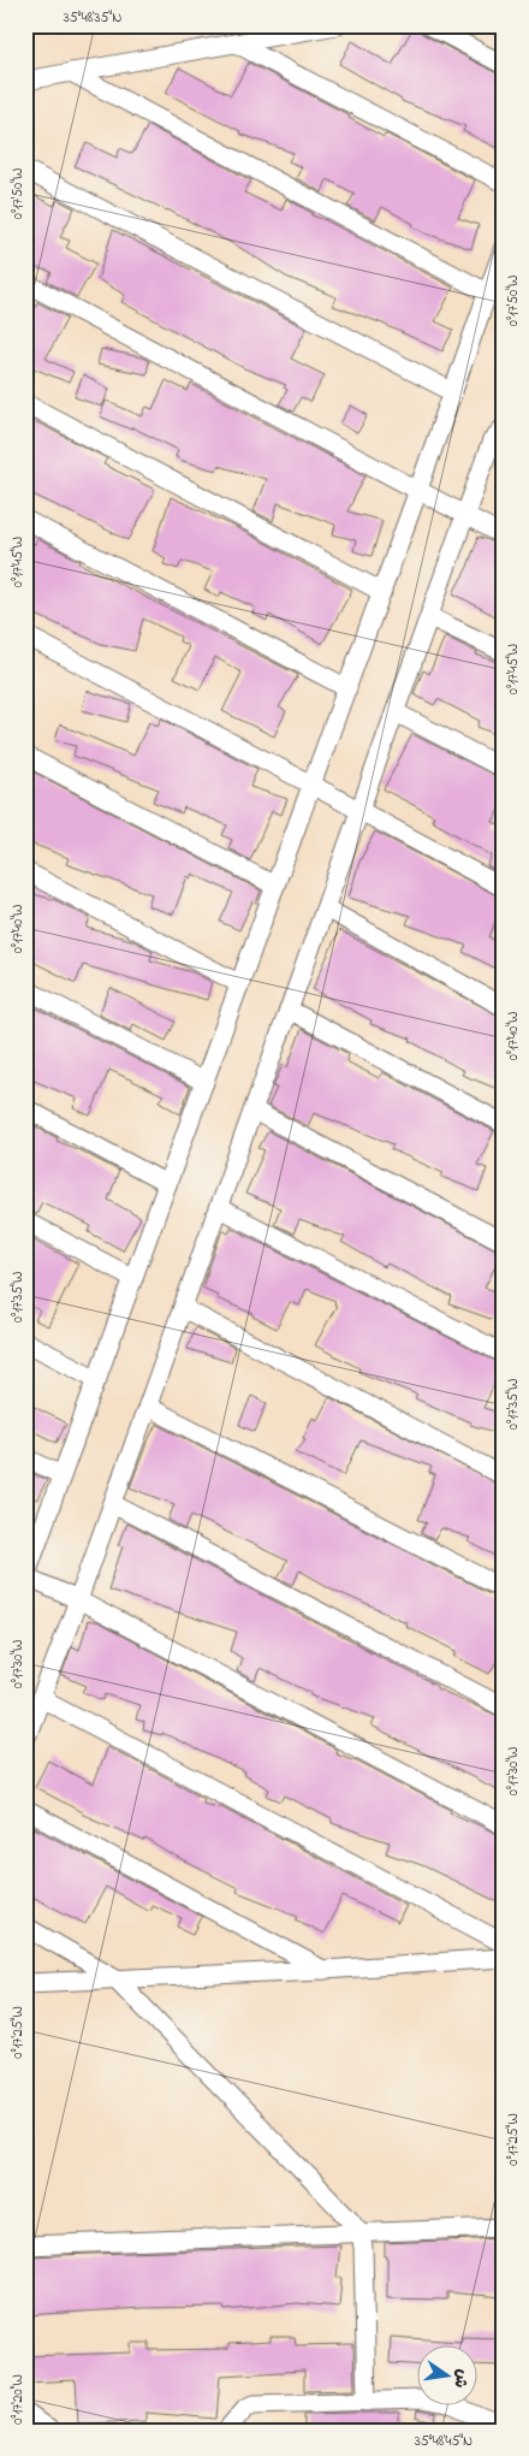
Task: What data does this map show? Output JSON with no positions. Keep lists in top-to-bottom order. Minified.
{"north":"right","coordinates":["35°48'35\"N","0°17'50\"W","0°17'45\"W","0°17'40\"W","0°17'35\"W","0°17'30\"W","0°17'25\"W","0°17'20\"W","35°48'45\"N"]}
